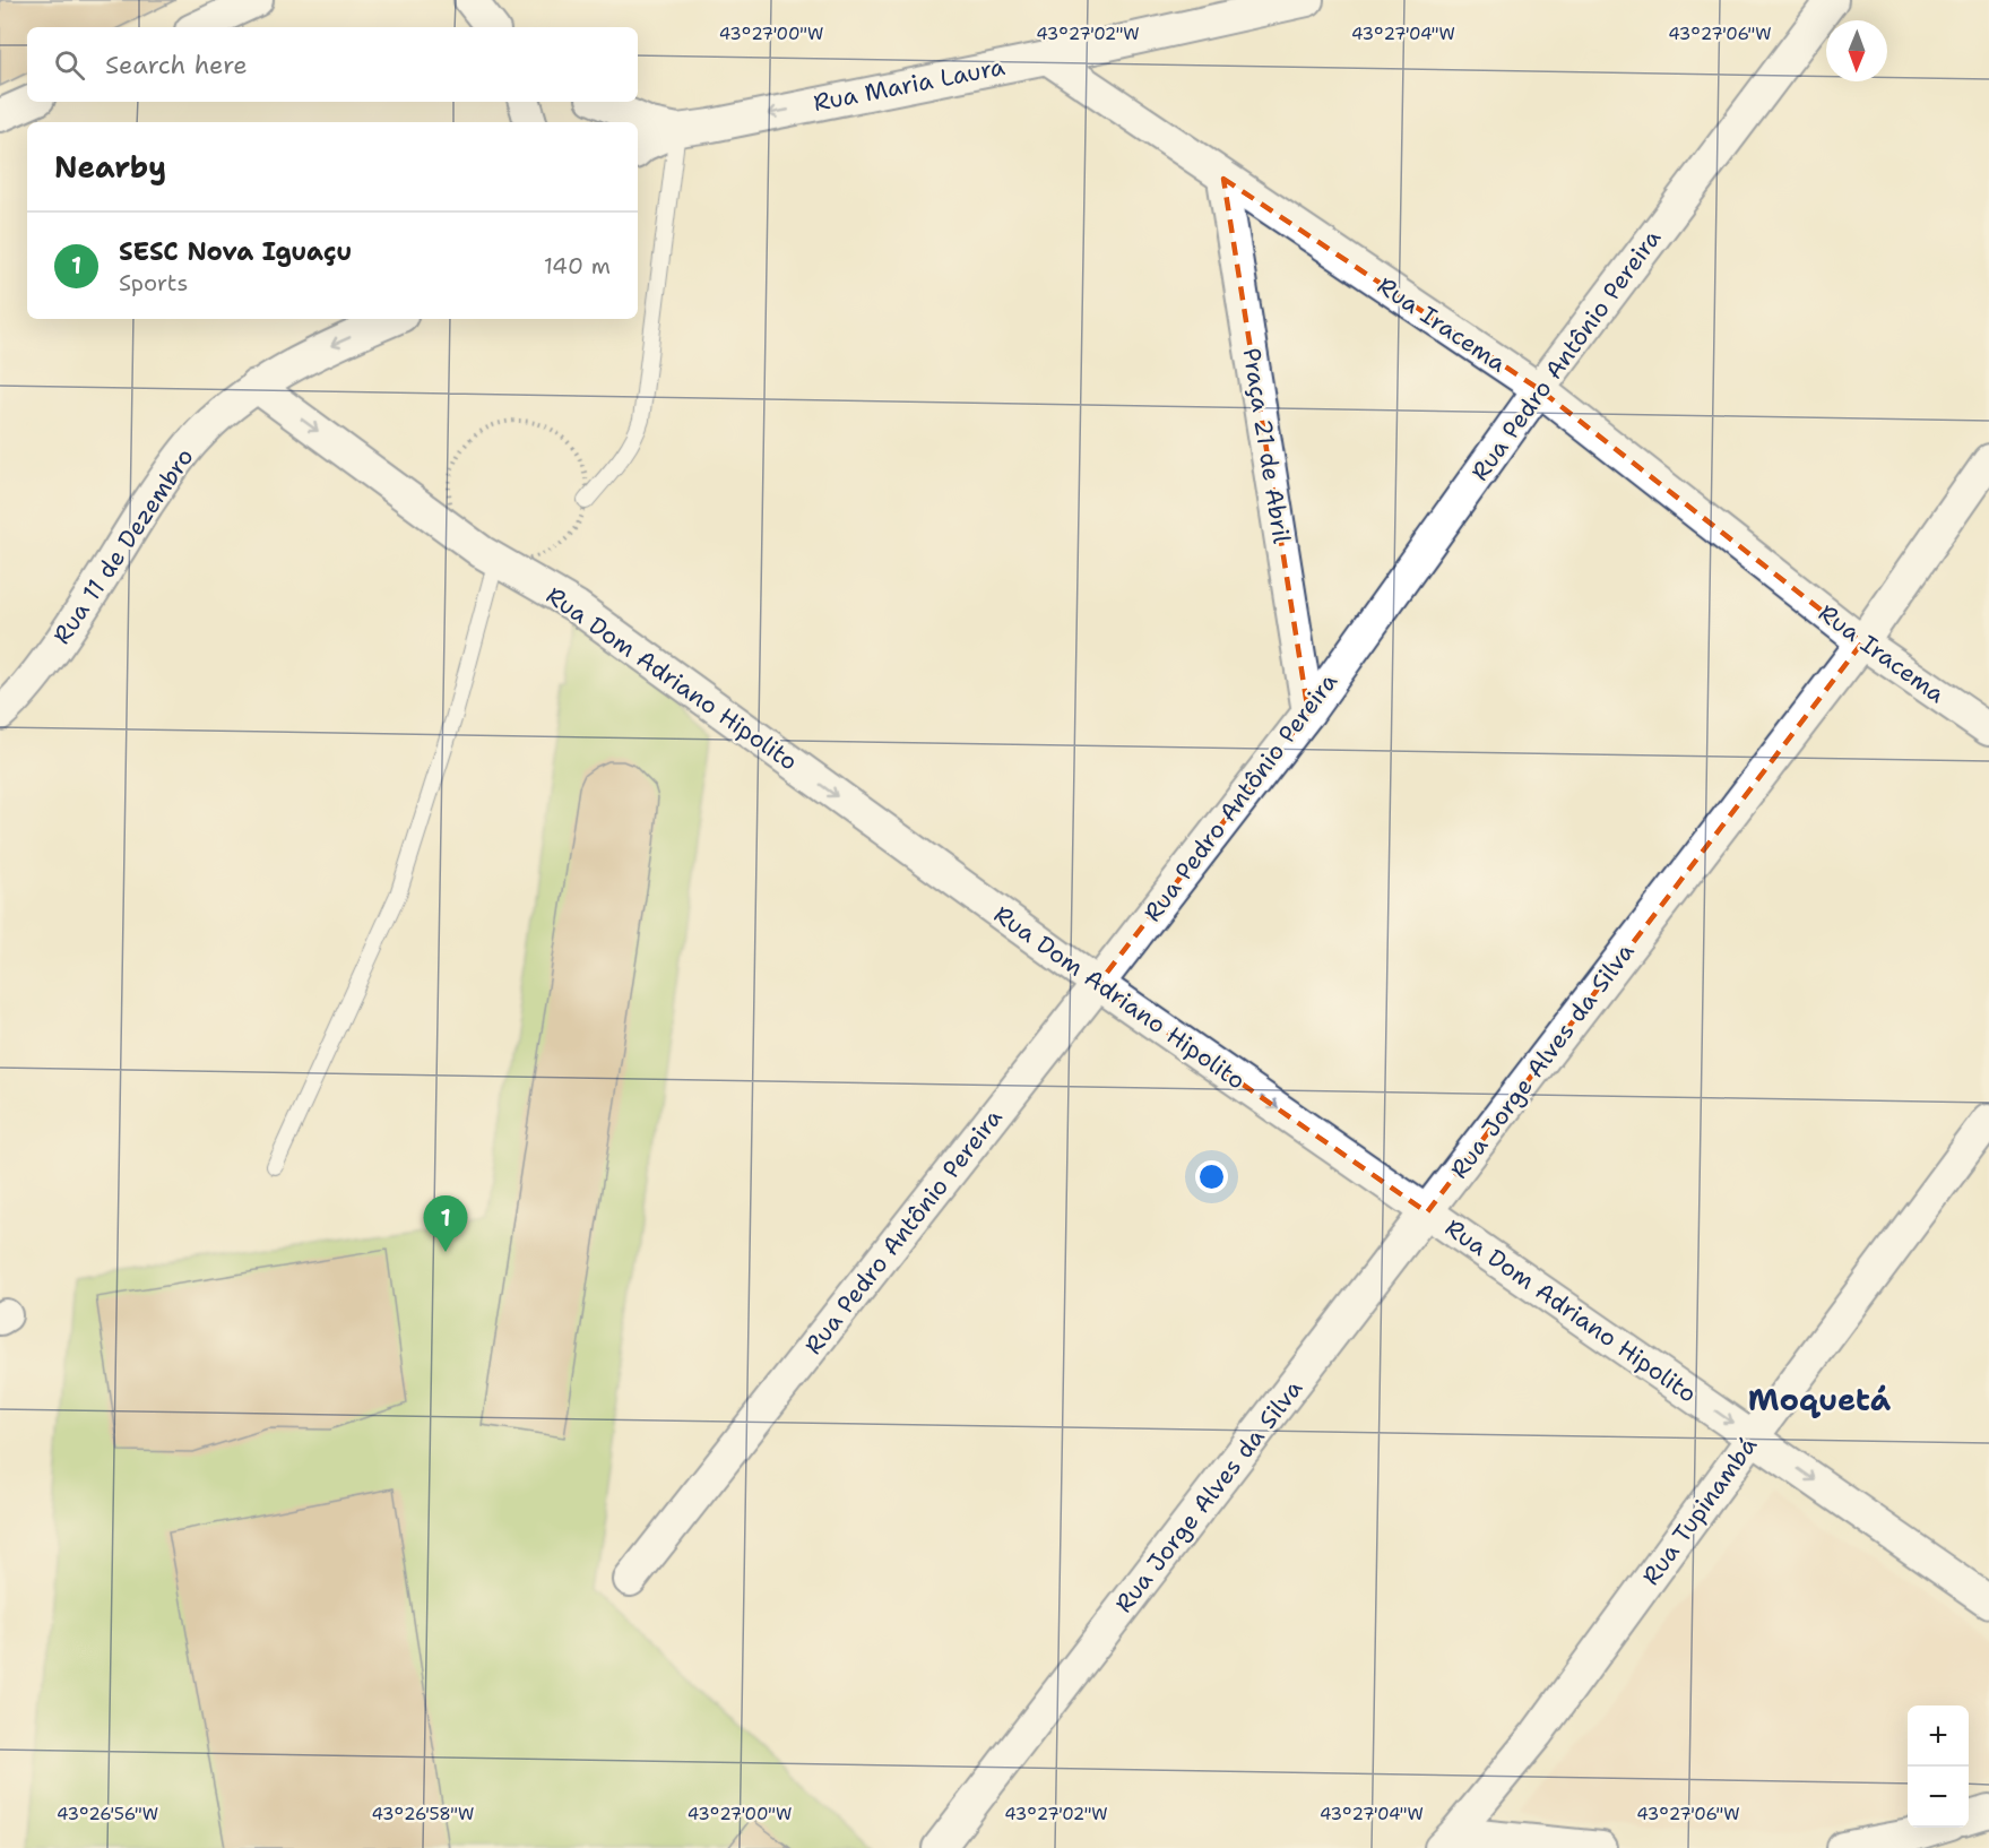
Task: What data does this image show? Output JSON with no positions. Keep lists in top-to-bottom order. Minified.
{"streets":{"street":["Rua Maria Laura","Rua Iracema","Rua Pedro Antônio Pereira","Praça 21 de Abril","Rua 11 de Dezembro","Rua Dom Adriano Hipolito","Rua Jorge Alves da Silva","Rua Tupinambá"]},"crossings":[["Rua Maria Laura","Rua Iracema"],["Rua Iracema","Rua Pedro Antônio Pereira"],["Rua Iracema","Praça 21 de Abril"],["Rua Iracema","Rua Jorge Alves da Silva"],["Rua Pedro Antônio Pereira","Praça 21 de Abril"],["Rua Pedro Antônio Pereira","Rua Dom Adriano Hipolito"],["Rua 11 de Dezembro","Rua Dom Adriano Hipolito"],["Rua Dom Adriano Hipolito","Rua Jorge Alves da Silva"],["Rua Dom Adriano Hipolito","Rua Tupinambá"]],"one_way":["Rua Maria Laura","Rua Dom Adriano Hipolito"],"districts":["Moquetá"],"north":"bottom","page":{"search":"Search here","heading":"Nearby","list":[{"mark":"1","name":"SESC Nova Iguaçu","note":"Sports","value":"140 m"}],"pins":"1","map_buttons":["+","−"]},"coordinates":["43°27'00\"W","43°27'02\"W","43°27'04\"W","43°27'06\"W","43°26'56\"W","43°26'58\"W"]}
